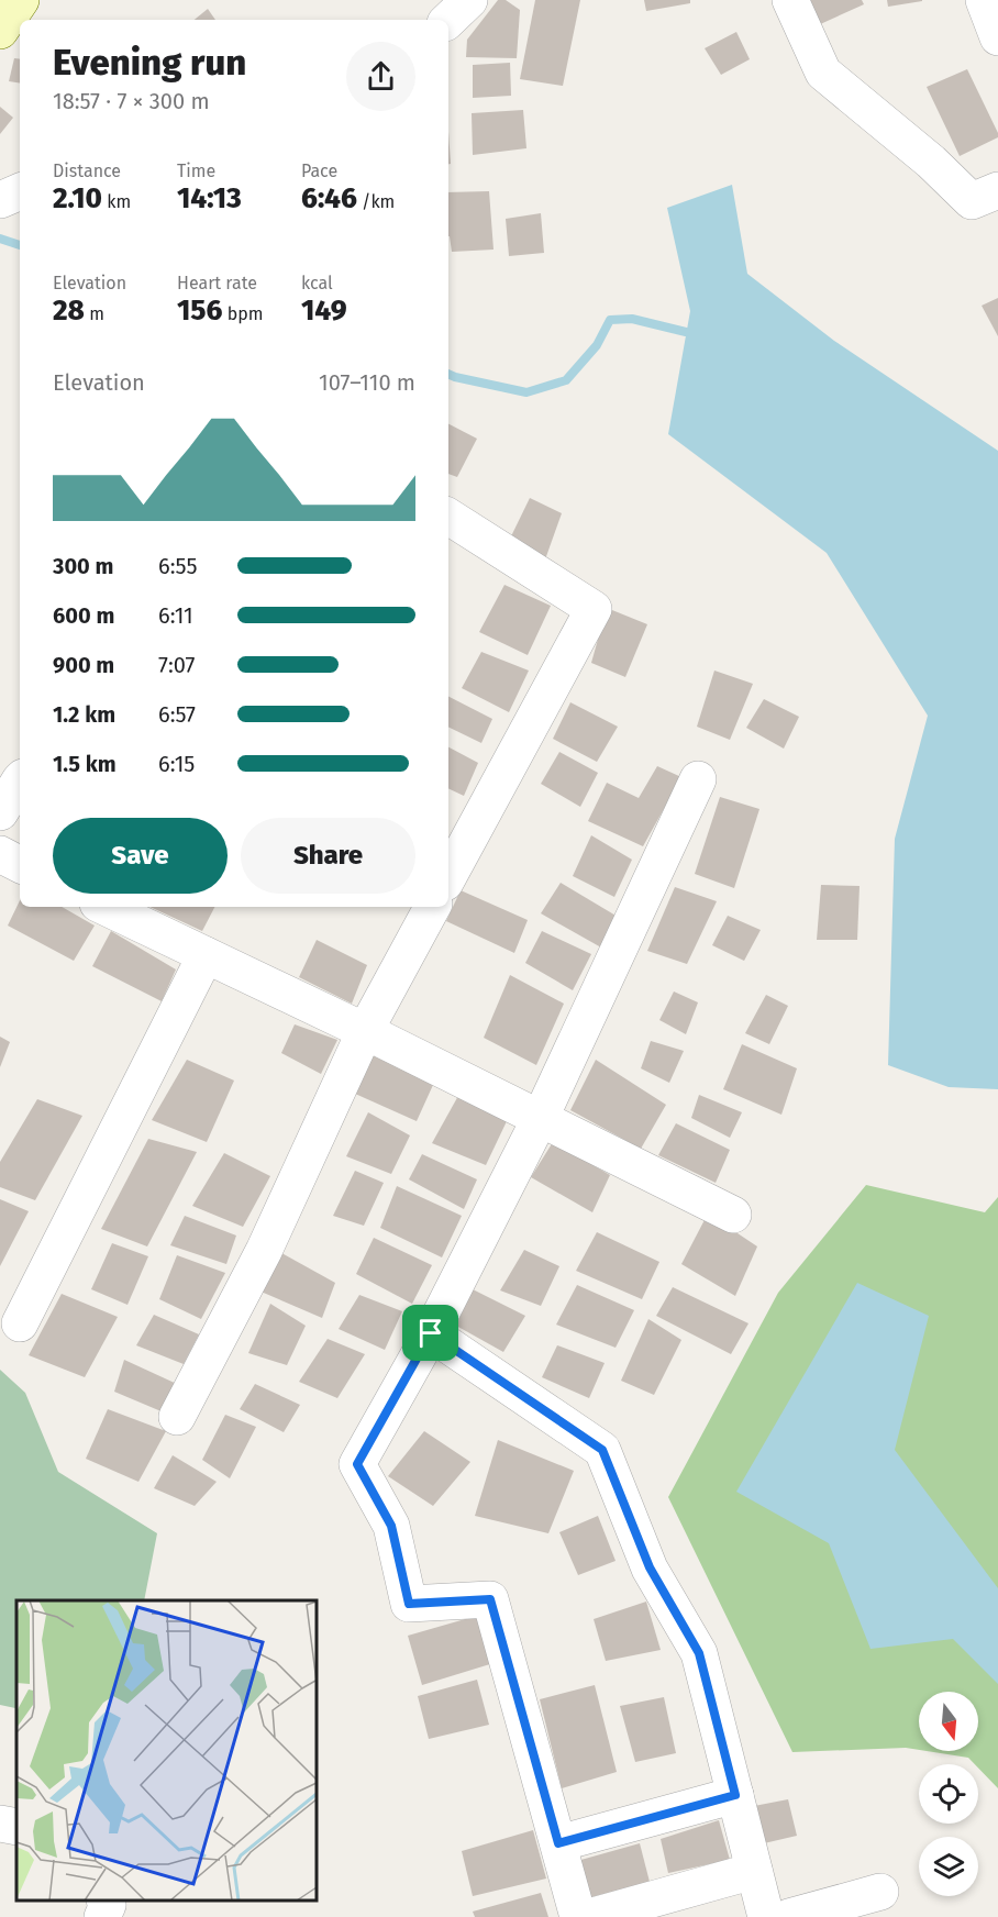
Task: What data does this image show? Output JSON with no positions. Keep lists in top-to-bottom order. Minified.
{"north":"bottom","page":{"heading":["Evening run","18:57 · 7 × 300 m"],"stats":[["Distance","2.10 km"],["Time","14:13"],["Pace","6:46 /km"],["Elevation","28 m"],["Heart rate","156 bpm"],["kcal","149"]],"chart":["Elevation","107–110 m"],"list":[{"name":"300 m","note":"6:55"},{"name":"600 m","note":"6:11"},{"name":"900 m","note":"7:07"},{"name":"1.2 km","note":"6:57"},{"name":"1.5 km","note":"6:15"}],"buttons":["Save","Share"]}}
